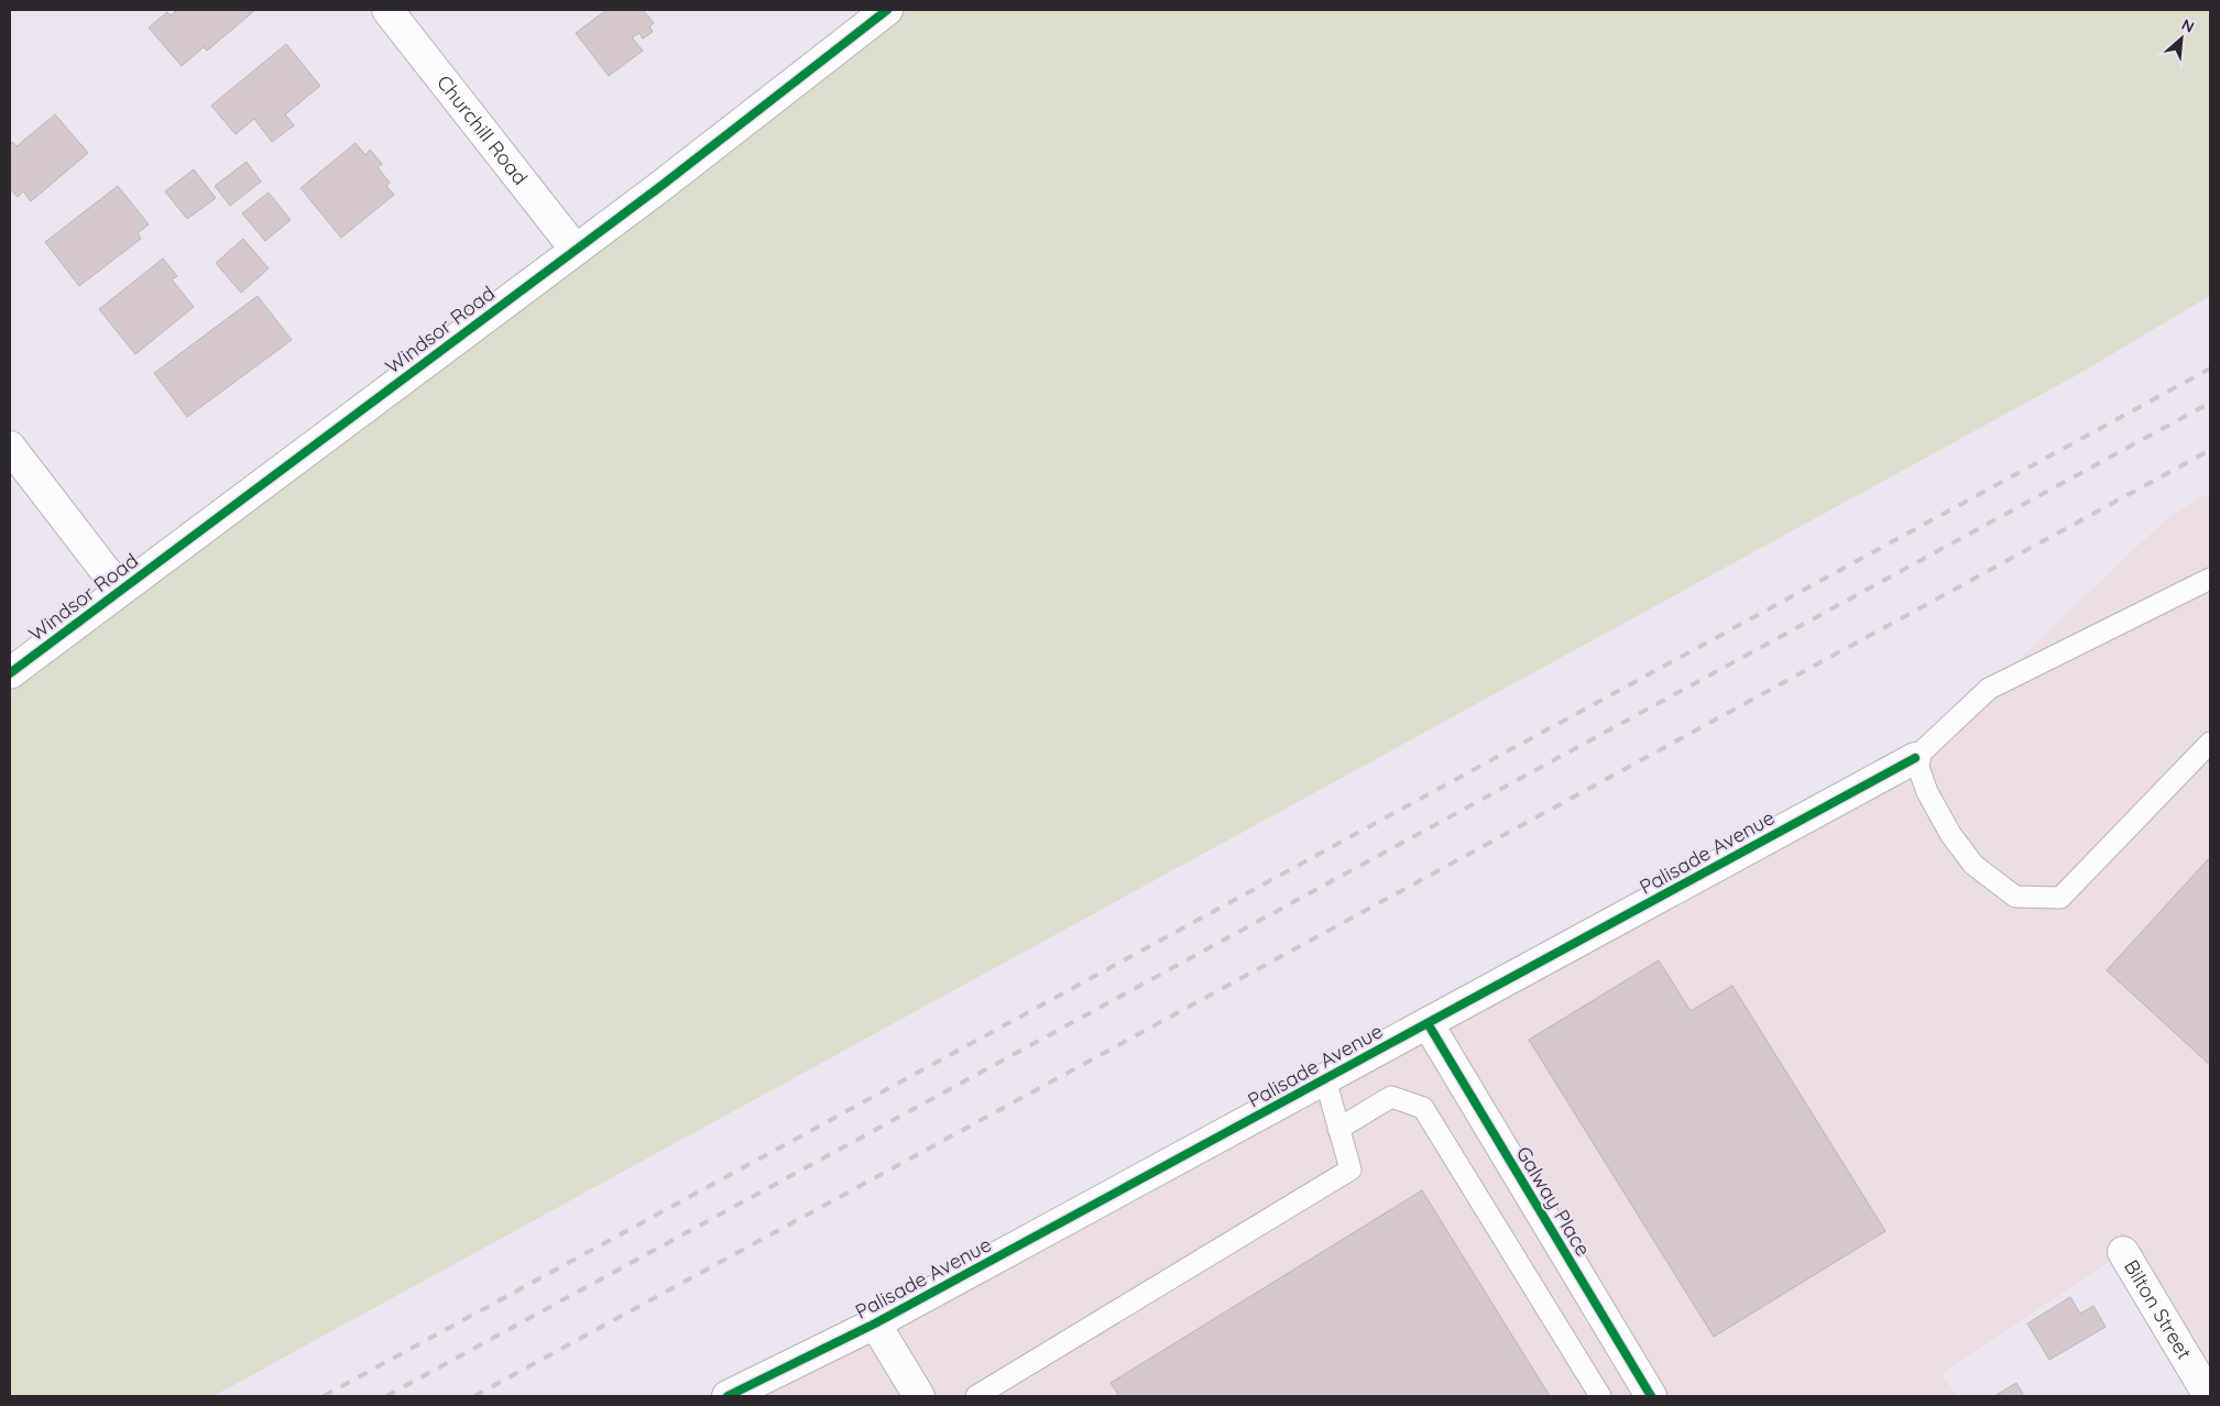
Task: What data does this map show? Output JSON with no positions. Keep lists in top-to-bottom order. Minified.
{"streets":{"street":["Churchill Road","Windsor Road","Palisade Avenue","Galway Place","Bilton Street"]},"crossings":[["Churchill Road","Windsor Road"],["Palisade Avenue","Galway Place"]],"north":"top right"}
